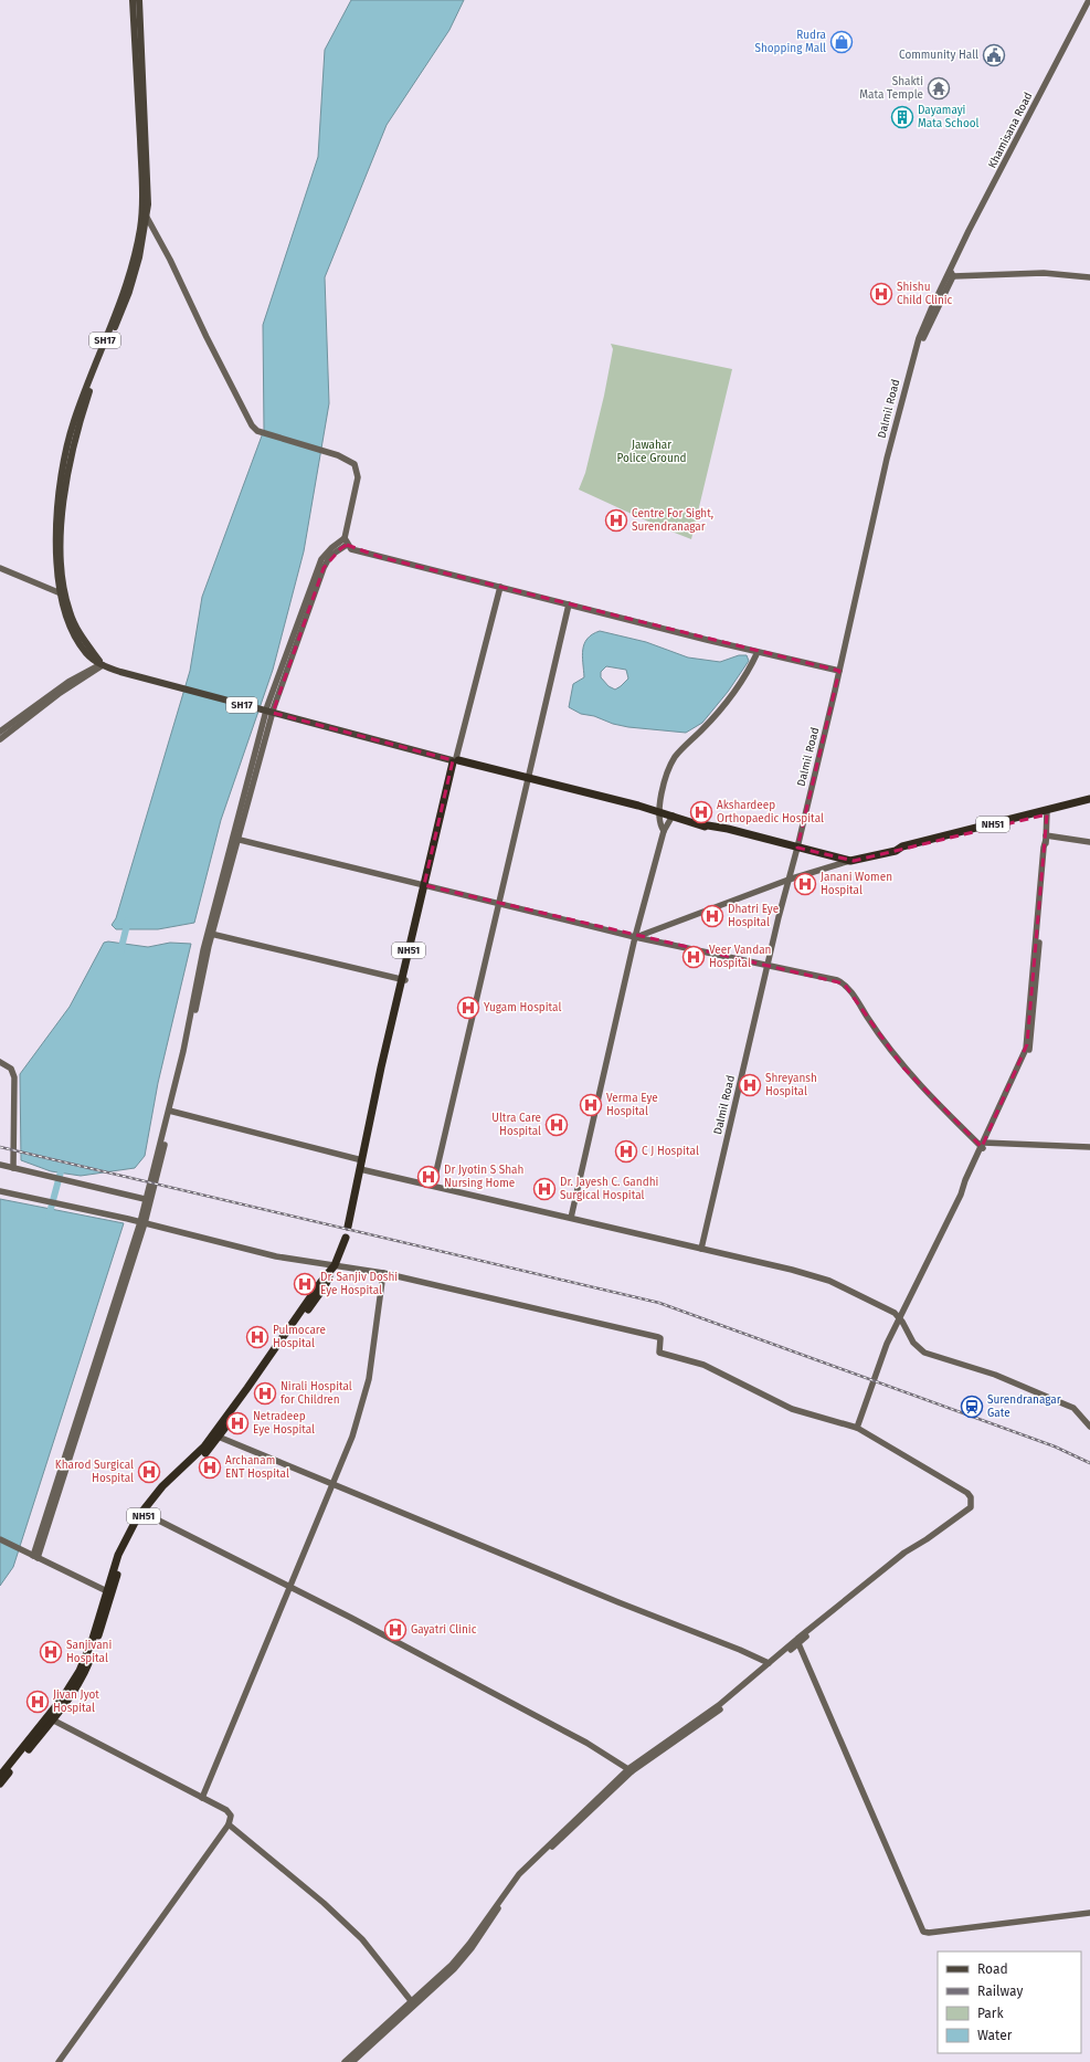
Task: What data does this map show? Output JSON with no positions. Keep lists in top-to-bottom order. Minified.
{"streets":{"highway":["NH51"],"main road":["SH17"],"street":["Khamisana Road","Dalmil Road"]},"crossings":[["Khamisana Road","Dalmil Road"],["SH17","NH51"],["Dalmil Road","NH51"]],"parks":["Jawahar Police Ground"],"places":{"shop":["Rudra Shopping Mall"],"public building":["Community Hall"],"temple":["Shakti Mata Temple"],"building":["Dayamayi Mata School"],"hospital":["Shishu Child Clinic","Centre For Sight, Surendranagar","Akshardeep Orthopaedic Hospital","Janani Women Hospital","Dhatri Eye Hospital","Veer Vandan Hospital","Yugam Hospital","Shreyansh Hospital","Verma Eye Hospital","Ultra Care Hospital","C J Hospital","Dr Jyotin S Shah Nursing Home","Dr. Jayesh C. Gandhi Surgical Hospital","Dr. Sanjiv Doshi Eye Hospital","Pulmocare Hospital","Nirali Hospital for Children","Netradeep Eye Hospital","Archanam ENT Hospital","Kharod Surgical Hospital","Gayatri Clinic","Sanjivani Hospital","Jivan Jyot Hospital"],"station":["Surendranagar Gate"]},"legend":["Road","Railway","Park","Water"]}
